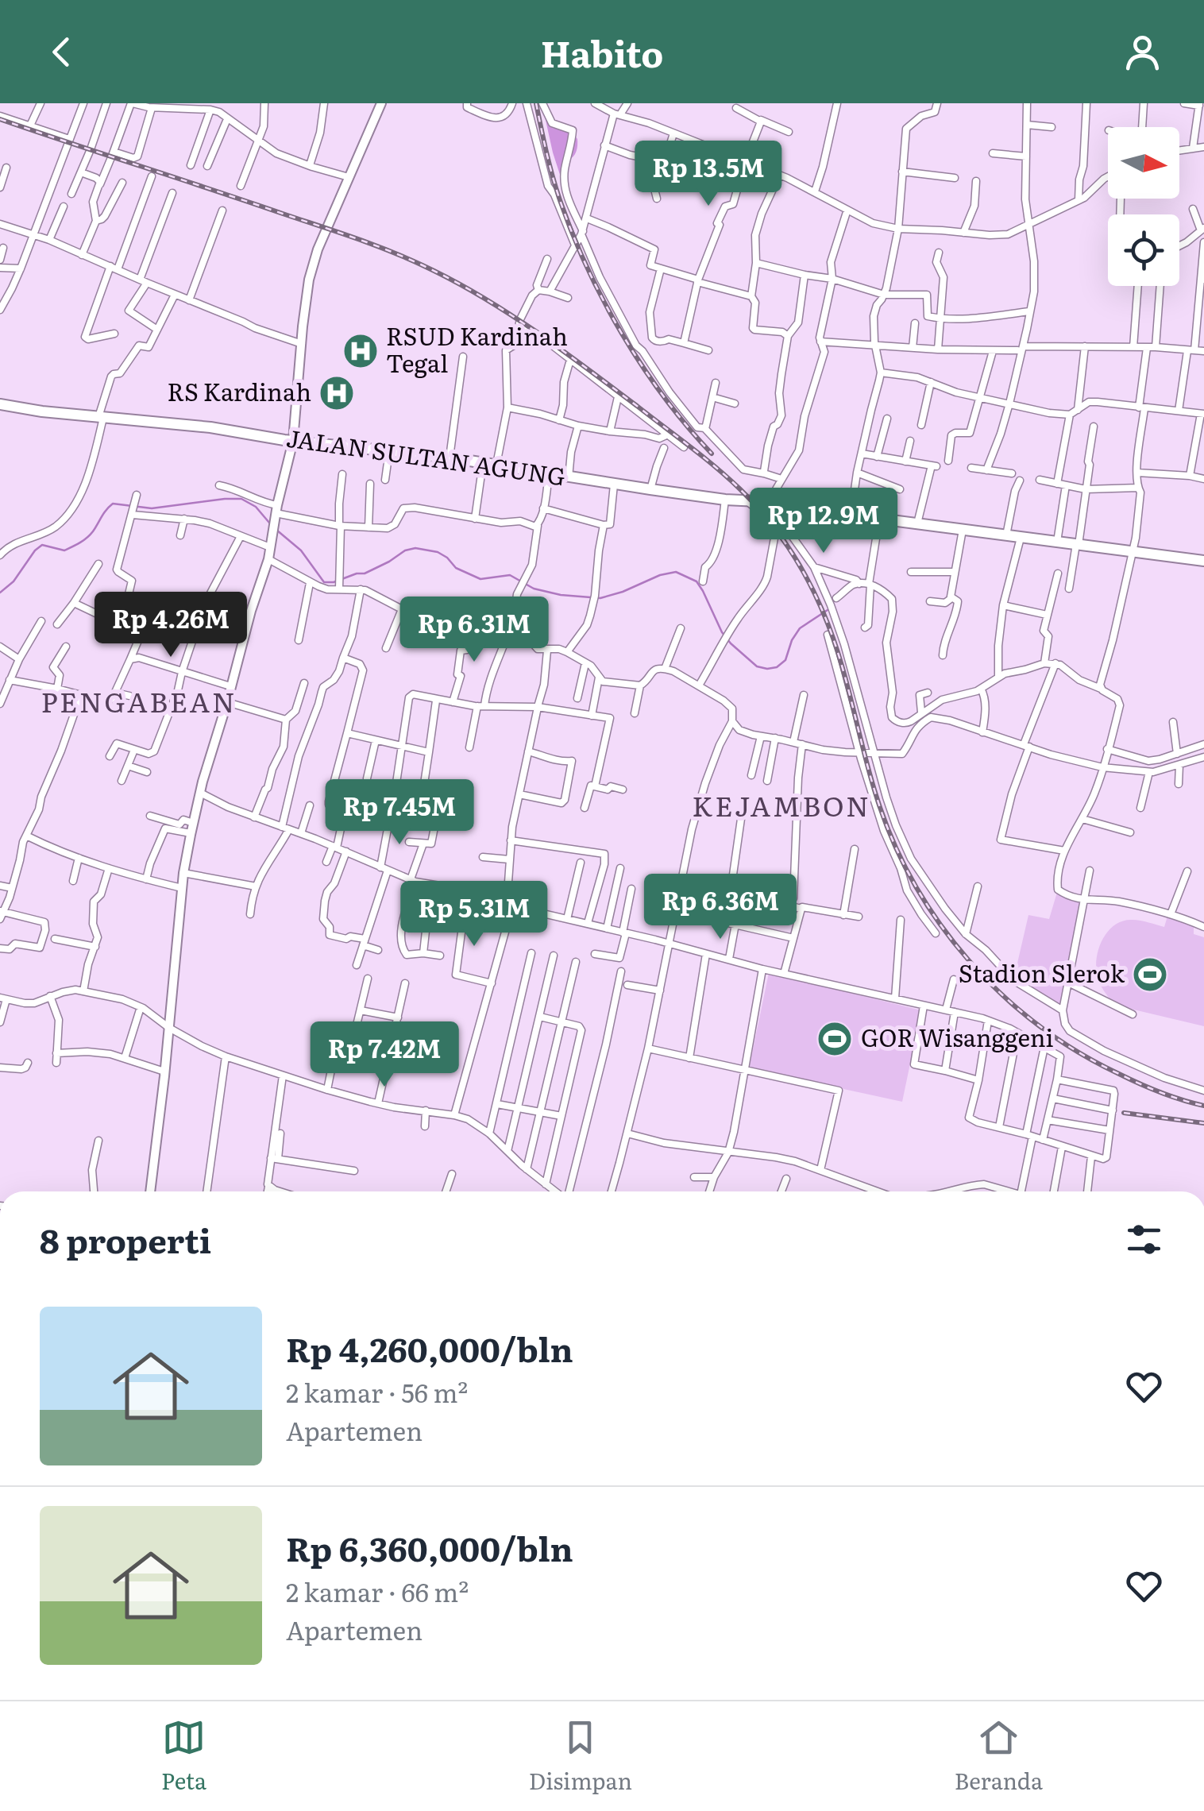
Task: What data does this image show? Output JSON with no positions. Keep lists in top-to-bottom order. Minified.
{"streets":{"highway":["JALAN SULTAN AGUNG"]},"districts":["PENGABEAN","KEJAMBON"],"places":{"hospital":["RSUD Kardinah Tegal","RS Kardinah"],"sports":["Stadion Slerok","GOR Wisanggeni"]},"north":"right","page":{"header":"Habito","price":["Rp 13.5M","Rp 12.9M","Rp 4.26M","Rp 6.31M","Rp 7.45M","Rp 6.36M","Rp 5.31M","Rp 7.42M"],"heading":"8 properti","list":[{"name":"Rp 4,260,000/bln","note":"2 kamar · 56 m² · Apartemen"},{"name":"Rp 6,360,000/bln","note":"2 kamar · 66 m² · Apartemen"}],"tabs":["Peta","Disimpan","Beranda"]}}
